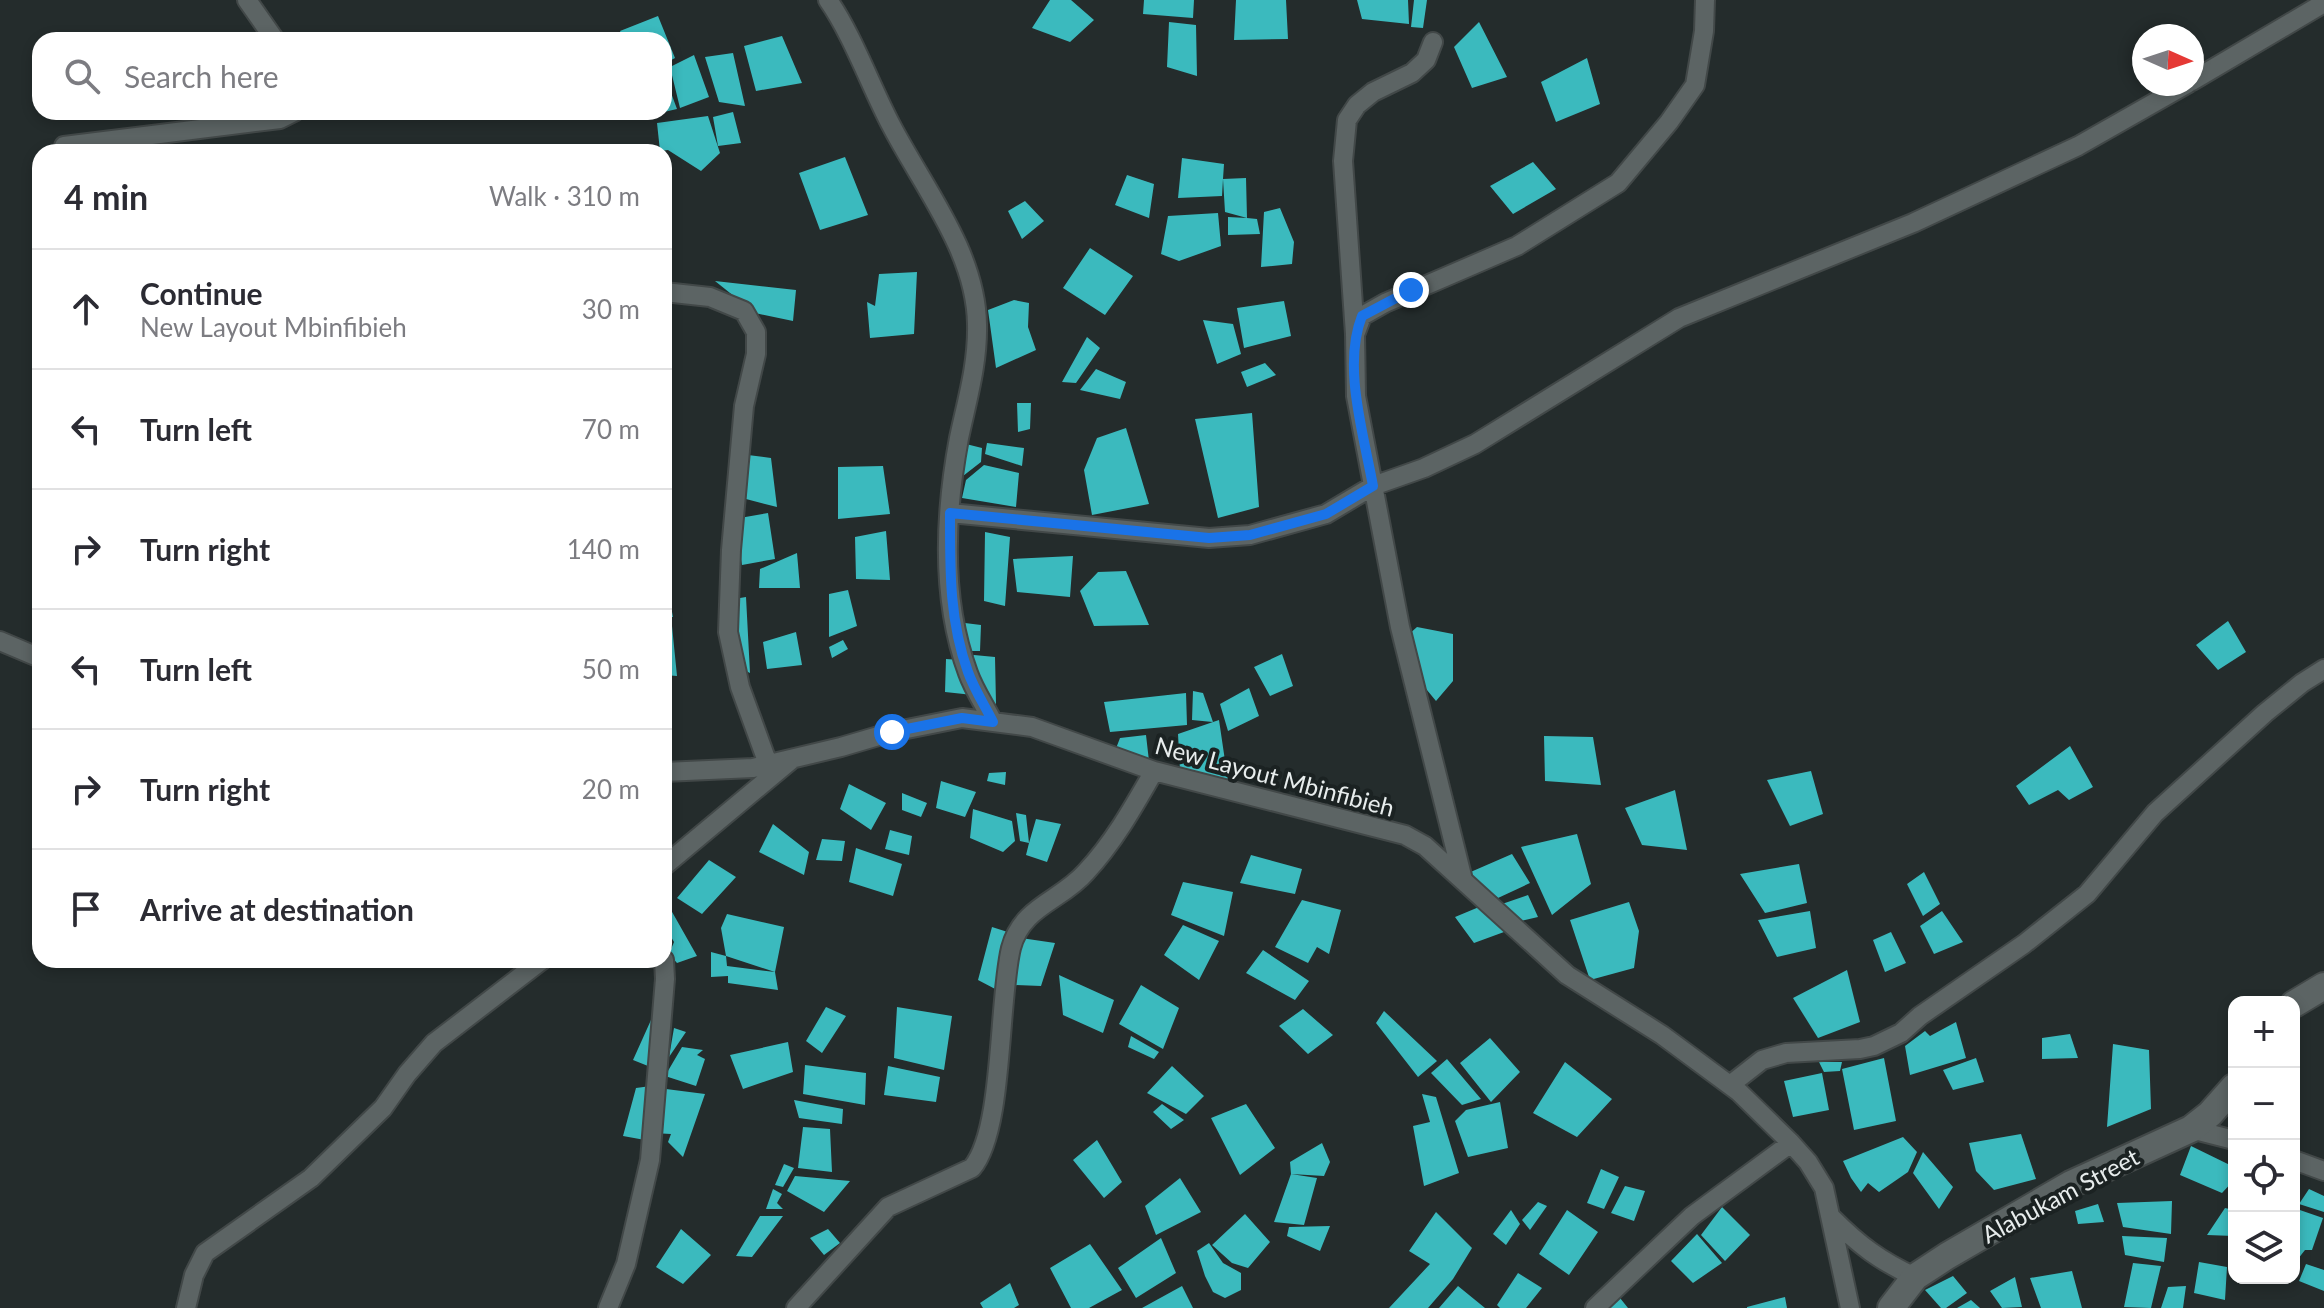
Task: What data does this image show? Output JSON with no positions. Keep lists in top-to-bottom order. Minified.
{"streets":{"street":["New Layout Mbinfibieh","Alabukam Street"]},"north":"right","page":{"search":"Search here","heading":["4 min","Walk · 310 m"],"list":[["Continue","New Layout Mbinfibieh","30 m"],["Turn left","70 m"],["Turn right","140 m"],["Turn left","50 m"],["Turn right","20 m"],"Arrive at destination"],"map_buttons":["+","−"]}}
